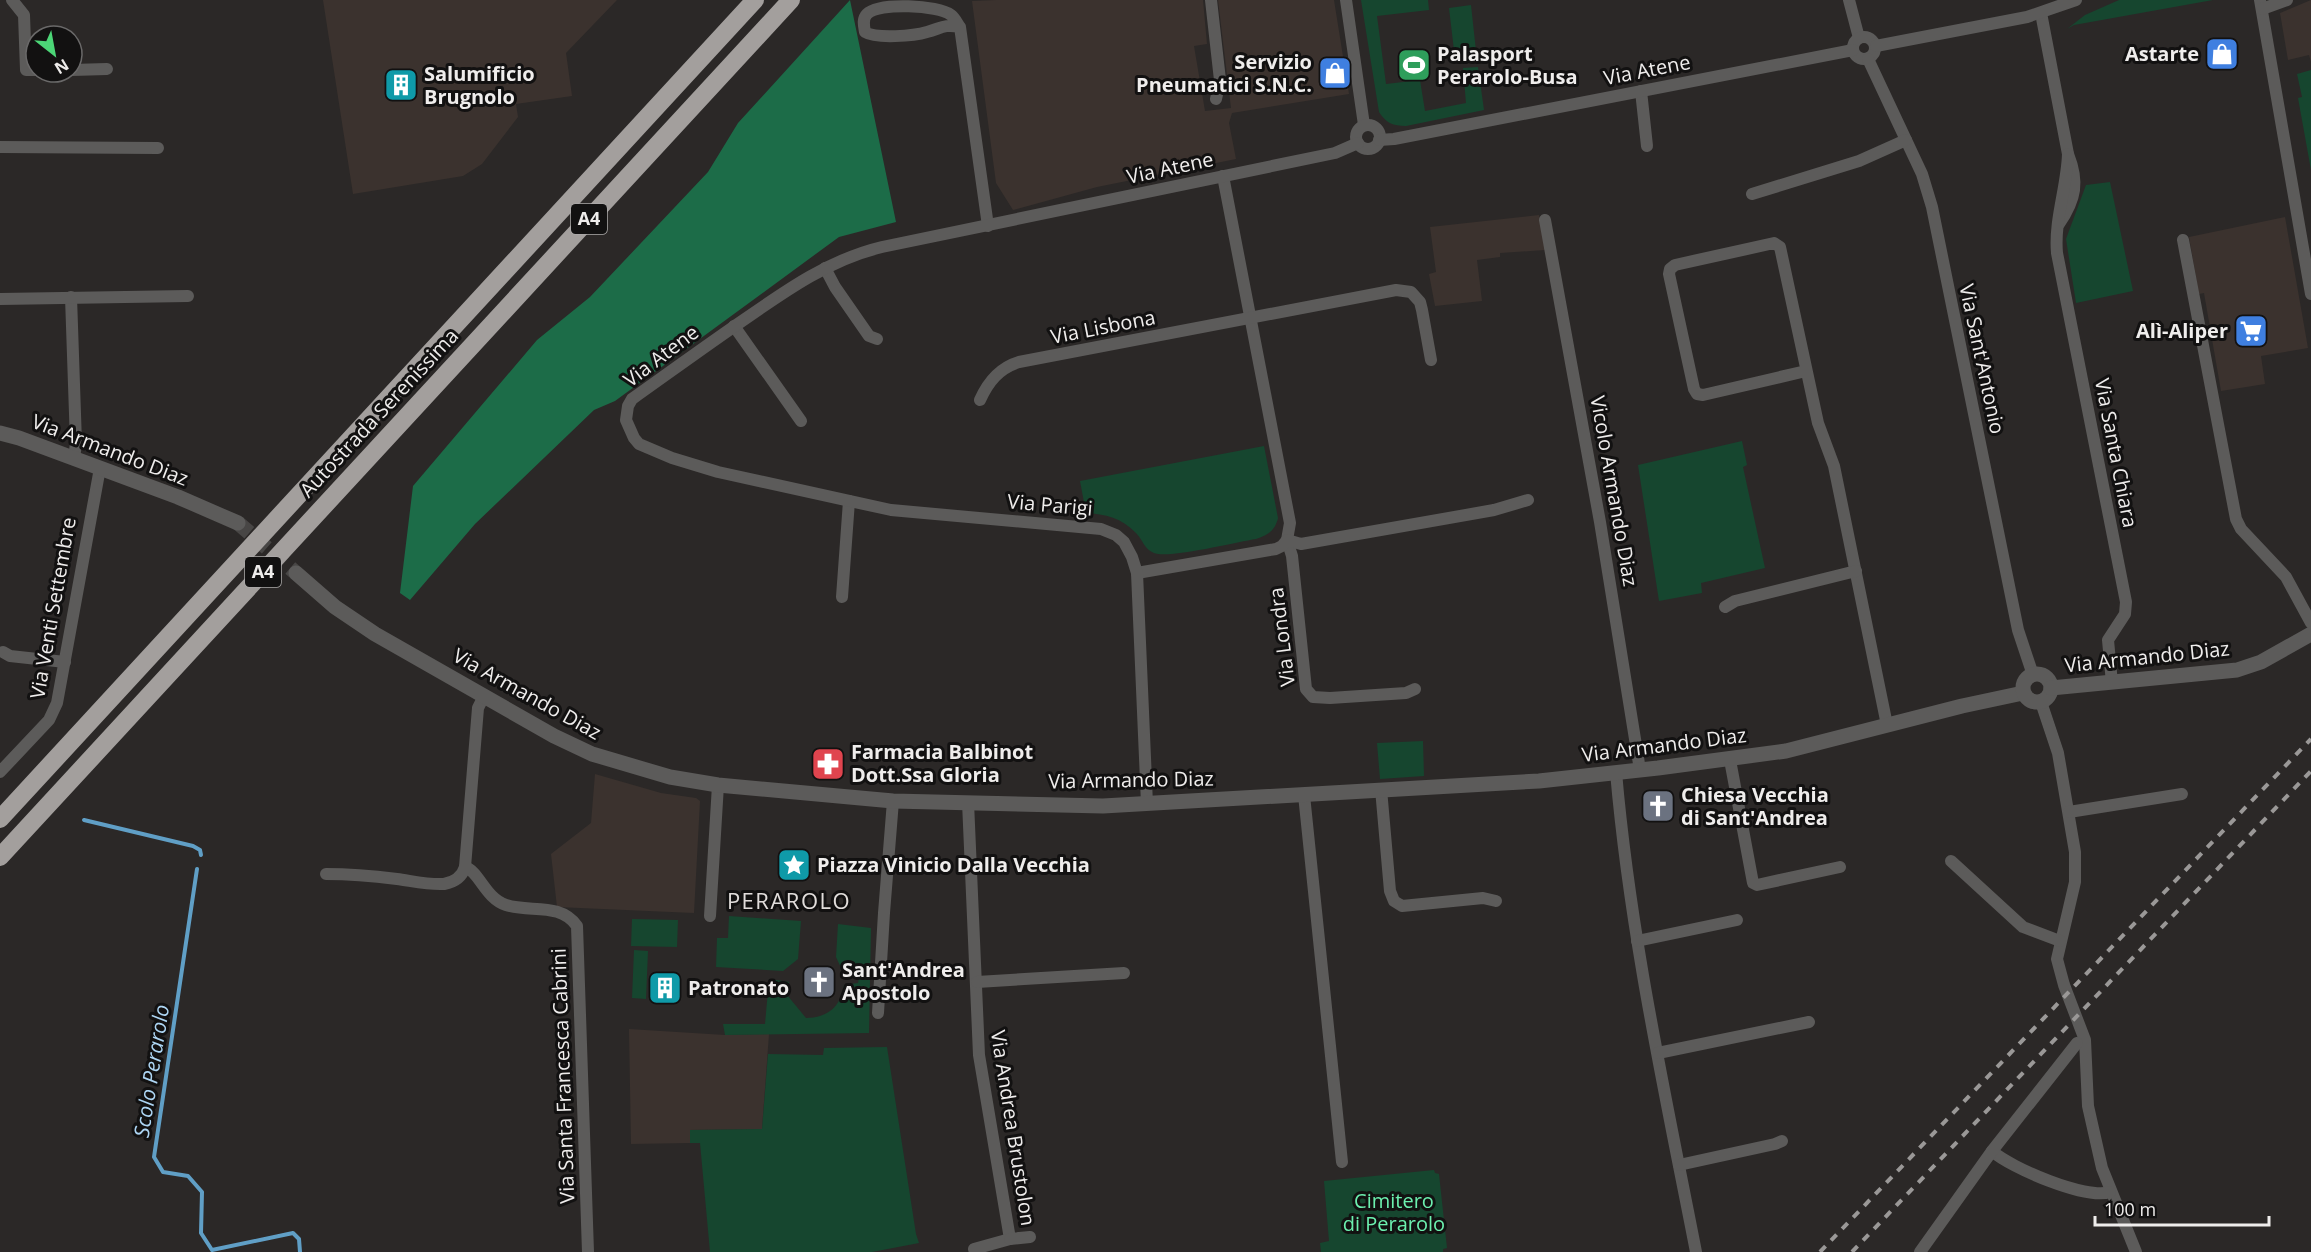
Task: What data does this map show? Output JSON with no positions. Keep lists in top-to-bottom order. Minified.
{"streets":{"highway":["A4","Autostrada Serenissima"],"street":["Via Atene","Via Lisbona","Via Sant'Antonio","Via Armando Diaz","Via Santa Chiara","Vicolo Armando Diaz","Via Parigi","Via Venti Settembre","Via Londra","Via Santa Francesca Cabrini","Via Andrea Brustolon"]},"crossings":[["Via Atene","Via Sant'Antonio"],["Via Atene","Via Parigi"],["Via Sant'Antonio","Via Armando Diaz"],["Via Armando Diaz","Via Santa Chiara"],["Via Armando Diaz","Vicolo Armando Diaz"],["Via Armando Diaz","Via Parigi"],["Via Armando Diaz","Via Venti Settembre"],["Via Armando Diaz","Via Andrea Brustolon"]],"districts":["PERAROLO"],"water":["Scolo Perarolo"],"parks":["Cimitero di Perarolo"],"places":{"shop":["Astarte","Servizio Pneumatici S.N.C."],"sports":["Palasport Perarolo-Busa"],"building":["Salumificio Brugnolo","Patronato"],"supermarket":["Alì-Aliper"],"pharmacy":["Farmacia Balbinot Dott.Ssa Gloria"],"church":["Chiesa Vecchia di Sant'Andrea","Sant'Andrea Apostolo"],"place":["Piazza Vinicio Dalla Vecchia"]},"scale_bar":"100 m","north":"bottom right"}
